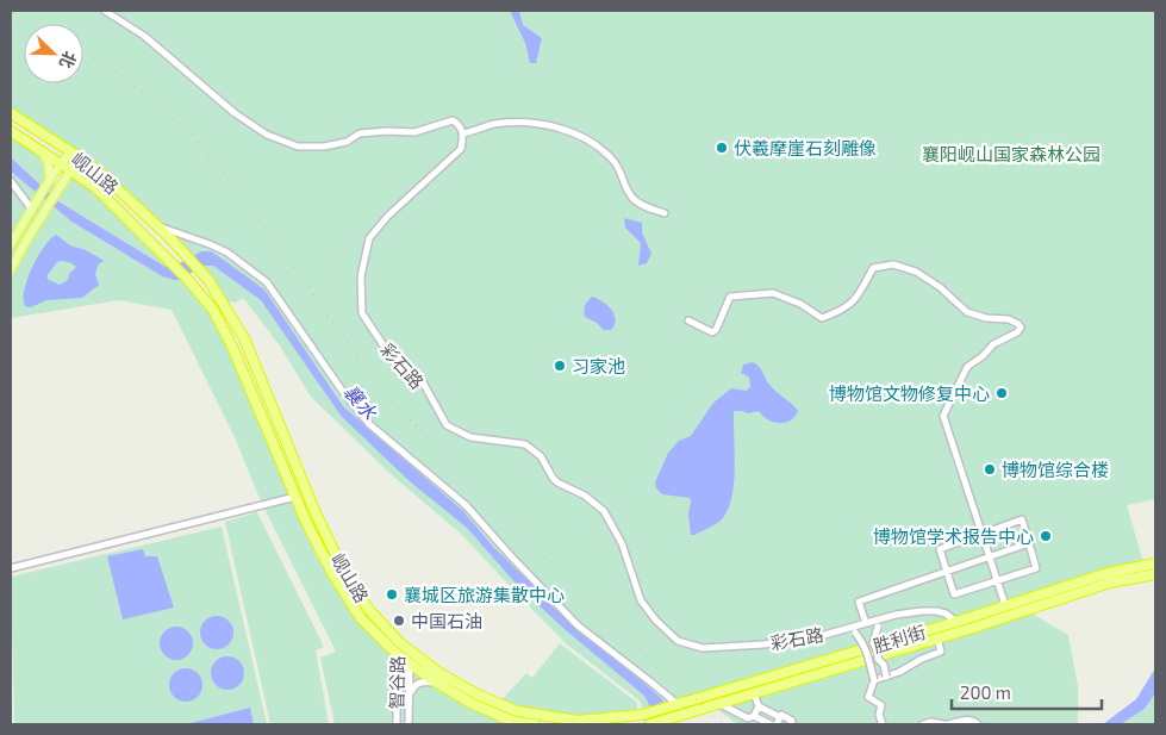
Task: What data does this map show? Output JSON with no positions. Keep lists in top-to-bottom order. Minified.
{"streets":{"highway":["岘山路","胜利街"],"street":["彩石路","智谷路"]},"crossings":[["岘山路","胜利街"],["岘山路","智谷路"],["彩石路","胜利街"]],"water":["襄水"],"parks":["襄阳岘山国家森林公园"],"places":["伏羲摩崖石刻雕像","习家池","博物馆文物修复中心","博物馆综合楼","博物馆学术报告中心","襄城区旅游集散中心","中国石油"],"scale_bar":"200 m","north":"bottom right"}
